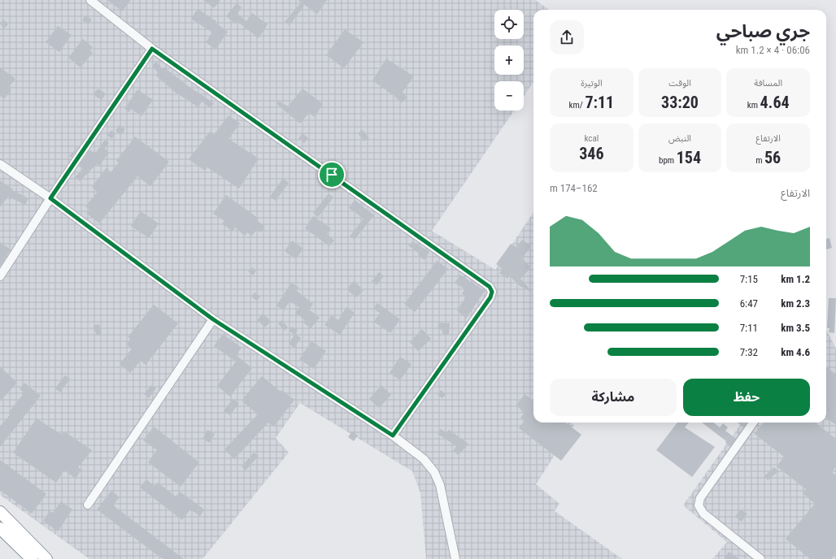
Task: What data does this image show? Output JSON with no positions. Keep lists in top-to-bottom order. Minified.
{"page":{"map_buttons":["+","−"],"heading":["جري صباحي","06:06 · 4 × 1.2 km"],"stats":[["المسافة","4.64 km"],["الوقت","33:20"],["الوتيرة","7:11 /km"],["الارتفاع","56 m"],["النبض","154 bpm"],["kcal","346"]],"chart":["الارتفاع","162–174 m"],"list":[{"name":"1.2 km","note":"7:15"},{"name":"2.3 km","note":"6:47"},{"name":"3.5 km","note":"7:11"},{"name":"4.6 km","note":"7:32"}],"buttons":["حفظ","مشاركة"]}}
